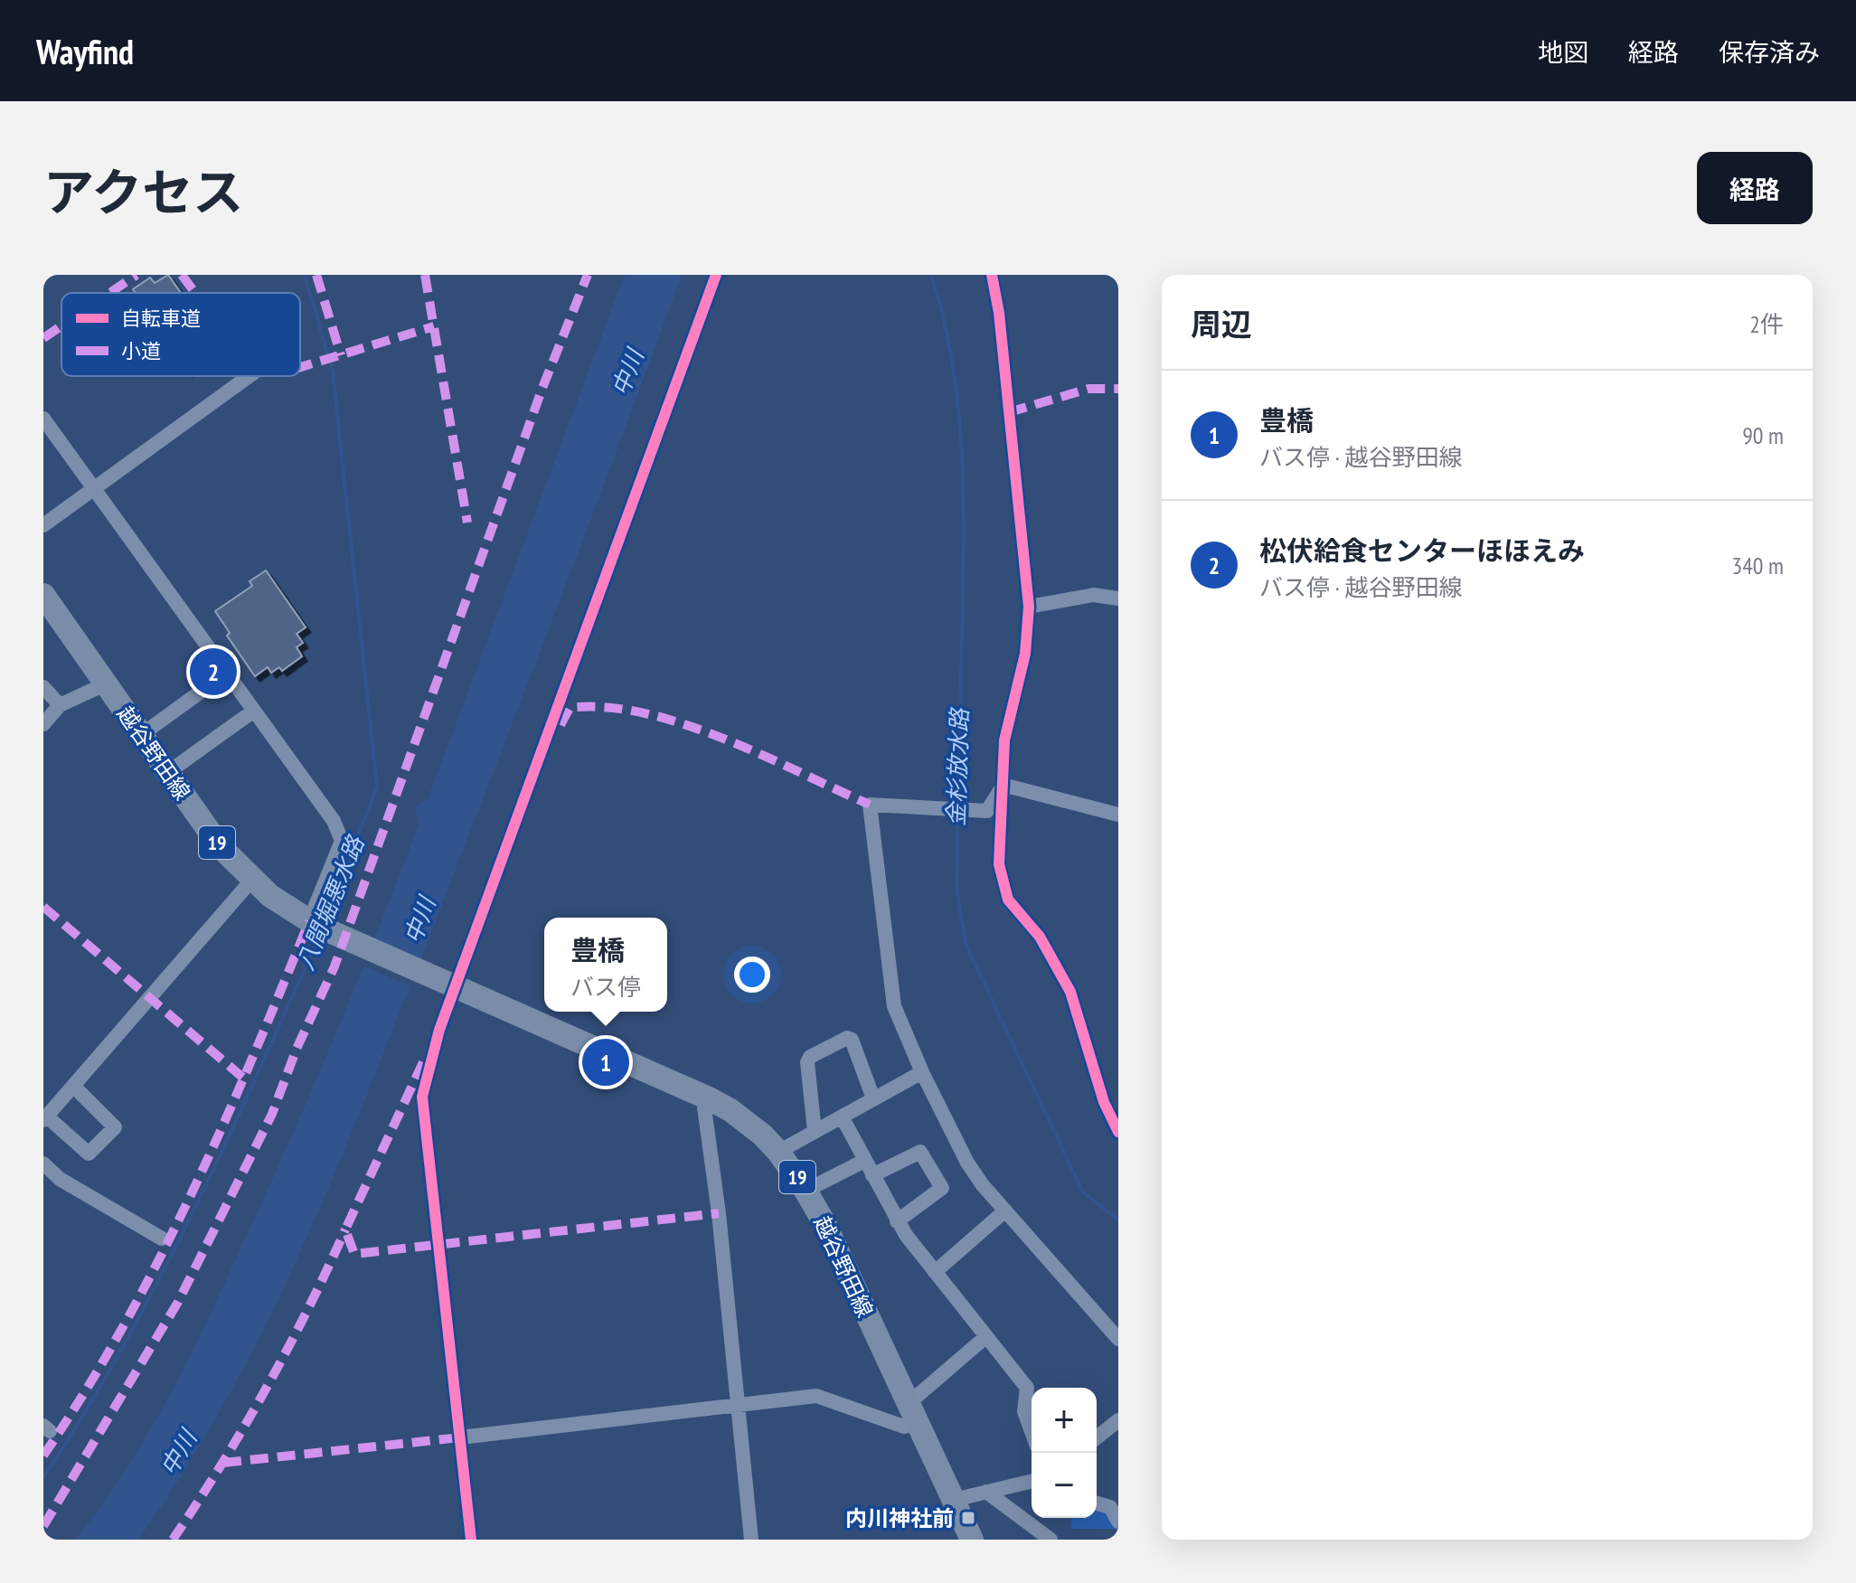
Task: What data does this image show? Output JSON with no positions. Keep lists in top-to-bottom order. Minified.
{"streets":{"main road":["越谷野田線","19"]},"water":["中川","金杉放水路","八間堀悪水路"],"places":{"transit":["内川神社前"]},"legend":["自転車道","小道"],"page":{"header":"Wayfind","nav":["地図","経路","保存済み"],"title":"アクセス","buttons":"経路","heading":["周辺","2件"],"list":[{"mark":"1","name":"豊橋","note":"バス停 · 越谷野田線","value":"90 m"},{"mark":"2","name":"松伏給食センターほほえみ","note":"バス停 · 越谷野田線","value":"340 m"}],"pins":["2","1"],"popup":["豊橋","バス停"],"map_buttons":["+","−"]}}
